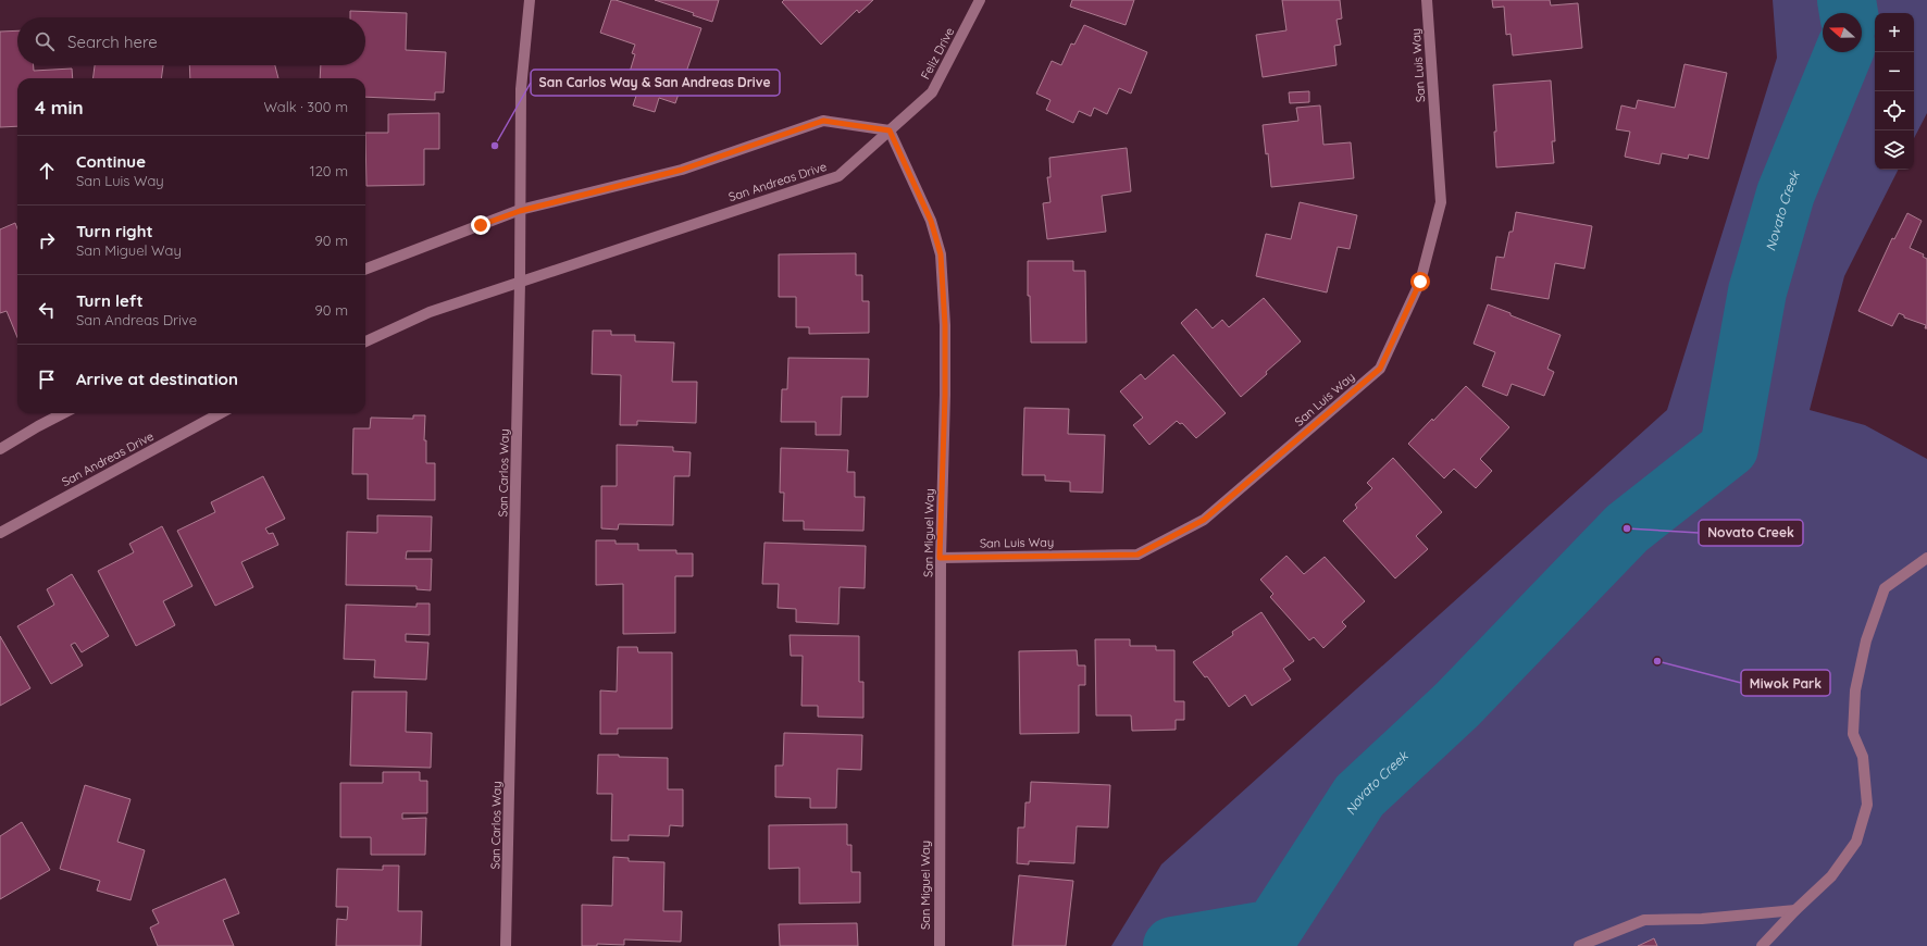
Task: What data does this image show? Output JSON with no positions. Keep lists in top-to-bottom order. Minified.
{"streets":{"street":["Feliz Drive","San Luis Way","San Andreas Drive","San Carlos Way","San Miguel Way"]},"crossings":[["Feliz Drive","San Andreas Drive"],["Feliz Drive","San Miguel Way"],["San Luis Way","San Miguel Way"],["San Andreas Drive","San Carlos Way"],["San Andreas Drive","San Miguel Way"]],"water":["Novato Creek"],"places":["San Carlos Way & San Andreas Drive","Novato Creek","Miwok Park"],"north":"left","page":{"map_buttons":["+","−"],"search":"Search here","heading":["4 min","Walk · 300 m"],"list":[["Continue","San Luis Way","120 m"],["Turn right","San Miguel Way","90 m"],["Turn left","San Andreas Drive","90 m"],"Arrive at destination"]}}
